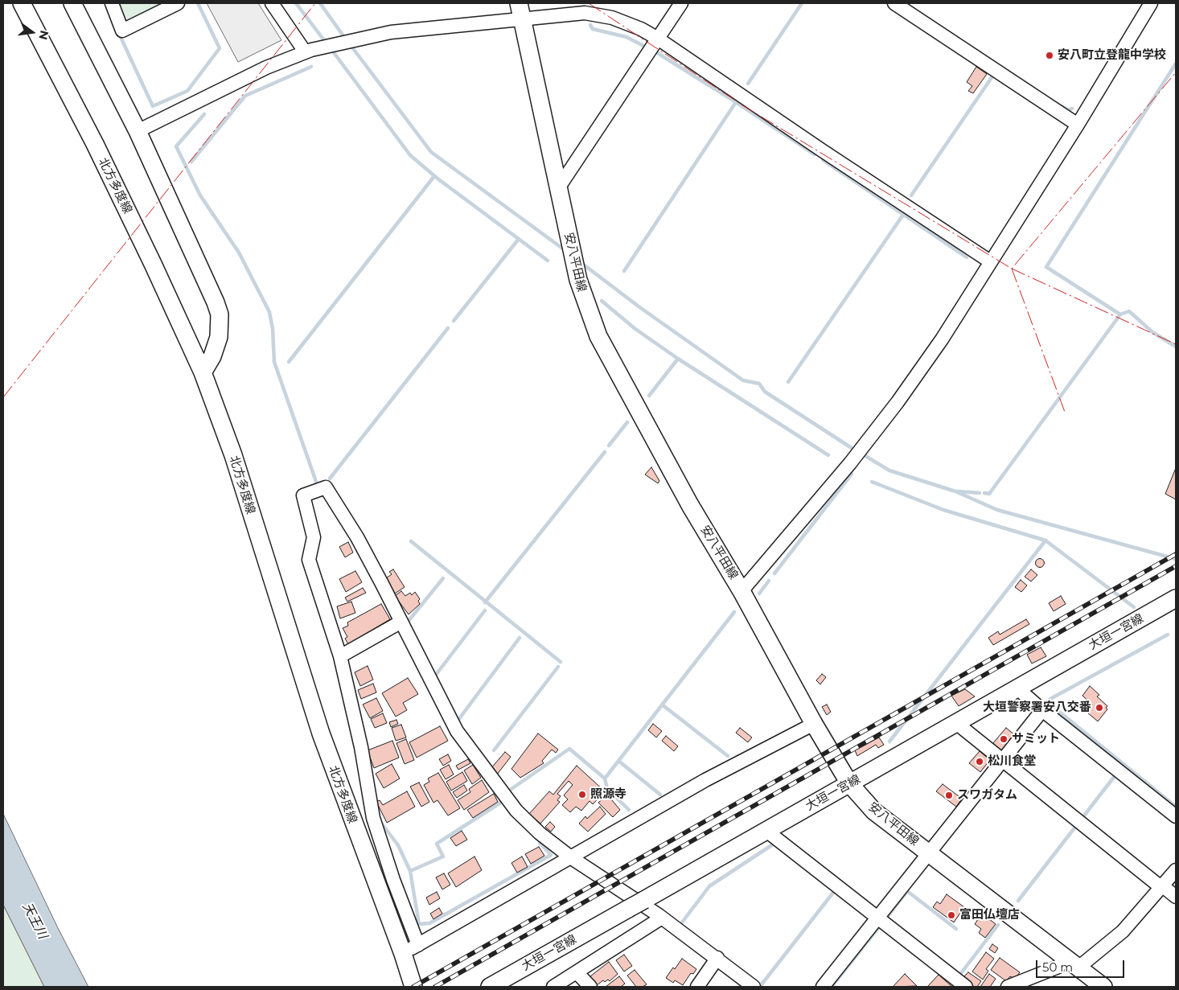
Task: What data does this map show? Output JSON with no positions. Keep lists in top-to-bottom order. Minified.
{"streets":{"main road":["北方多度線","安八平田線","大垣一宮線"]},"crossings":[["安八平田線","大垣一宮線"]],"water":["天王川"],"places":["安八町立登龍中学校","大垣警察署安八交番","サミット","松川食堂","照源寺","スワガタム","富田仏壇店"],"scale_bar":"50 m","north":"right"}
